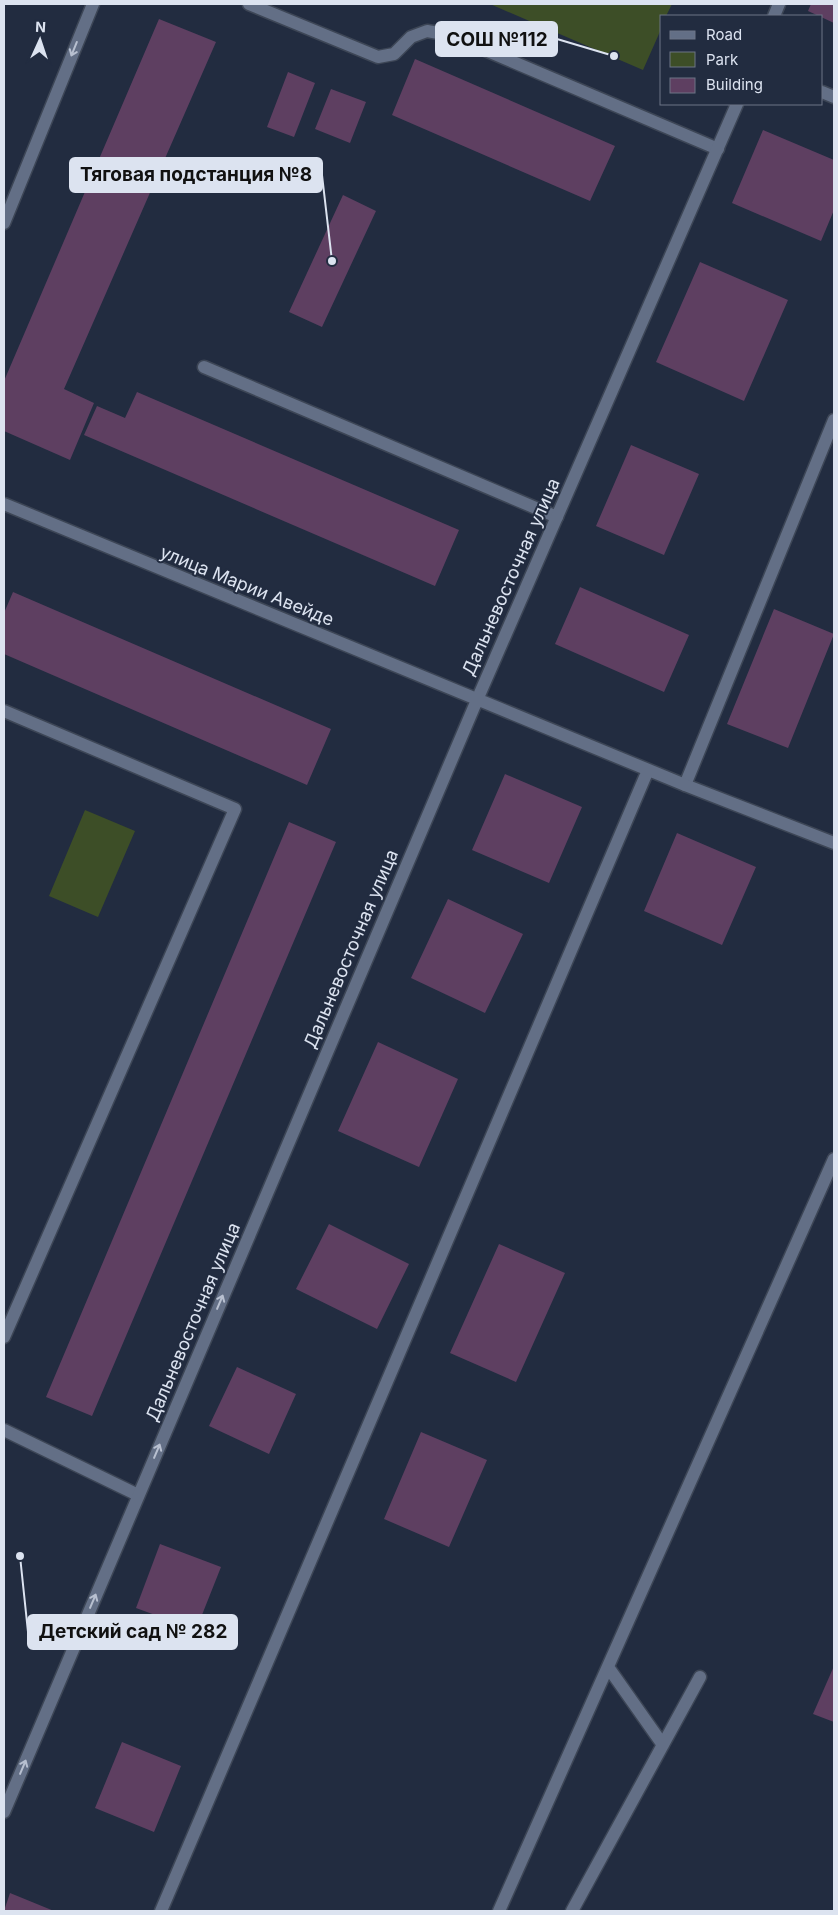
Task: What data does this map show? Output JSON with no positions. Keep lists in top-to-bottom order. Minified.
{"streets":{"street":["Дальневосточная улица","улица Марии Авейде"]},"crossings":[["Дальневосточная улица","улица Марии Авейде"]],"one_way":["Дальневосточная улица"],"places":["СОШ №112","Тяговая подстанция №8","Детский сад № 282"],"legend":["Road","Park","Building"],"north":"top"}
